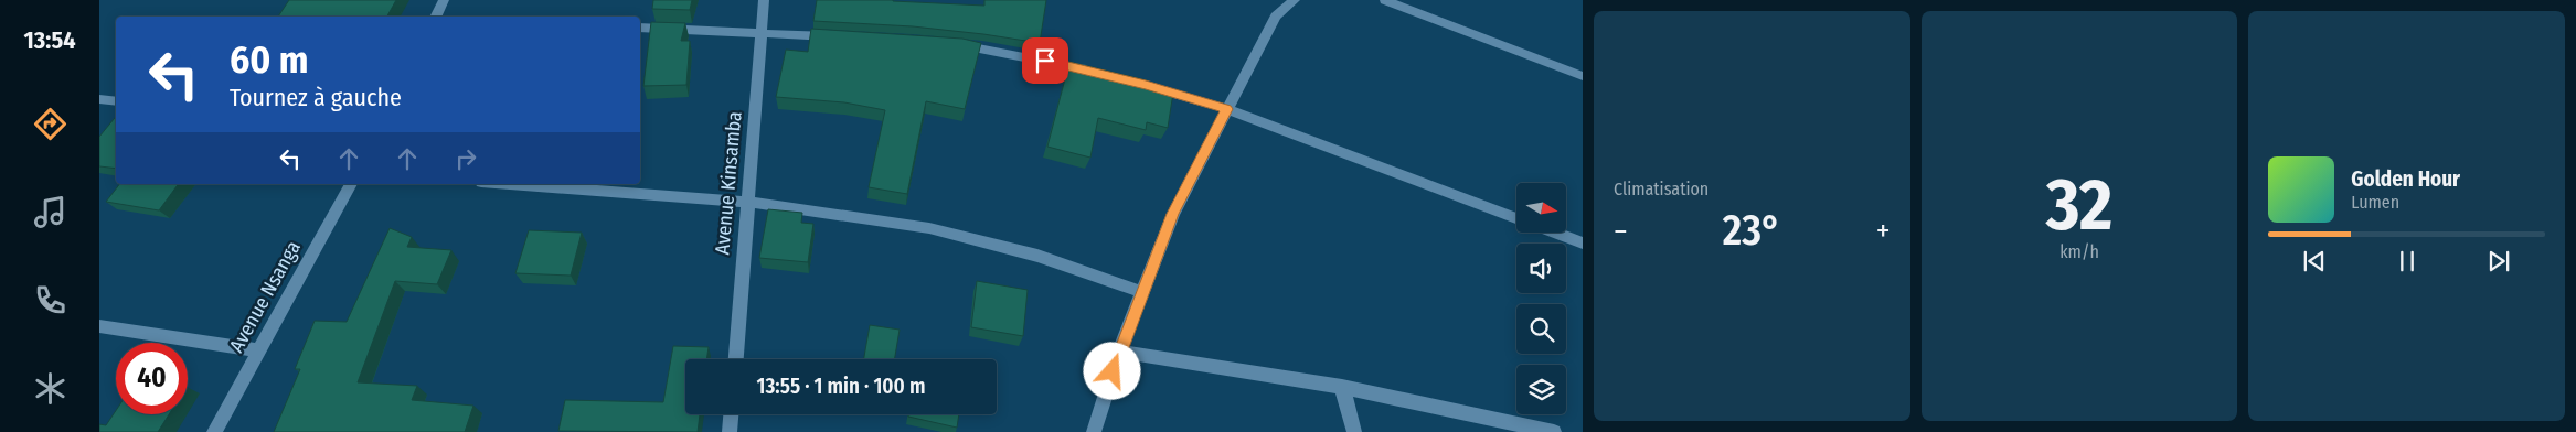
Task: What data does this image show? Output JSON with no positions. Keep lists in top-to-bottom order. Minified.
{"streets":{"street":["Avenue Kinsamba","Avenue Nsanga"]},"north":"right","page":{"tabs":"13:54","tile":["Climatisation",["32","km/h"]],"turn":["60 m","Tournez à gauche"],"song":["Golden Hour","Lumen"],"heat":["−","23°","+"],"limit":"40","trip":"13:55 · 1 min · 100 m"}}
